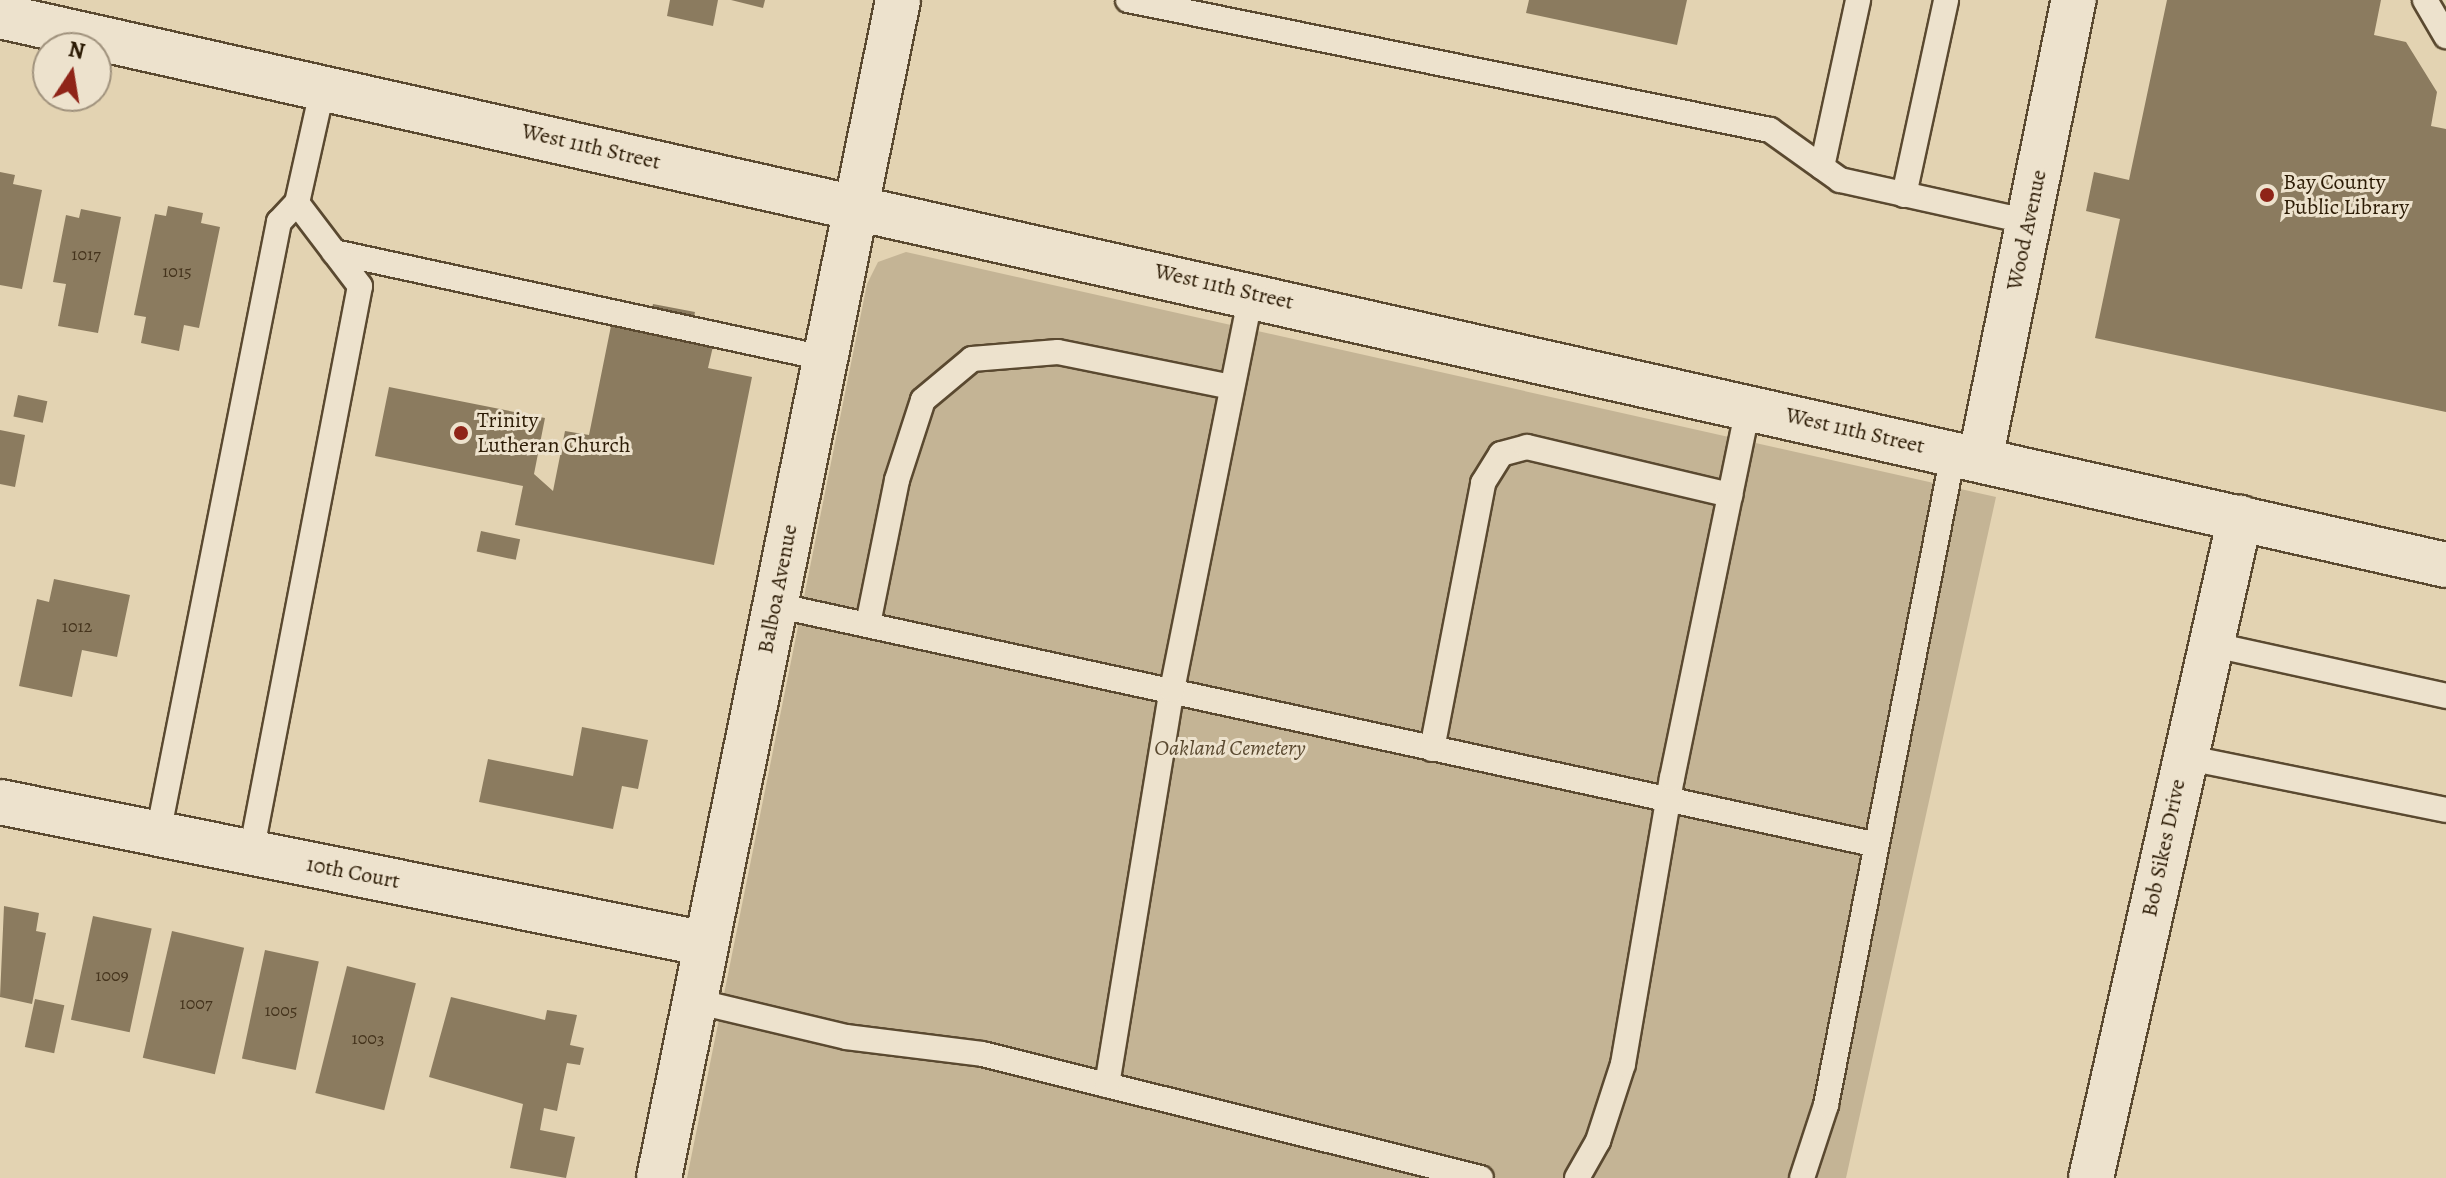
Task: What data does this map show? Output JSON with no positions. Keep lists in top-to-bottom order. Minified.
{"streets":{"street":["West 11th Street","Wood Avenue","Balboa Avenue","Bob Sikes Drive","10th Court"]},"crossings":[["West 11th Street","Wood Avenue"],["West 11th Street","Balboa Avenue"],["West 11th Street","Bob Sikes Drive"],["Balboa Avenue","10th Court"]],"parks":["Oakland Cemetery"],"places":["Bay County Public Library","Trinity Lutheran Church"],"house_numbers":["1017","1015","1012","1009","1007","1005","1003"],"north":"top"}
